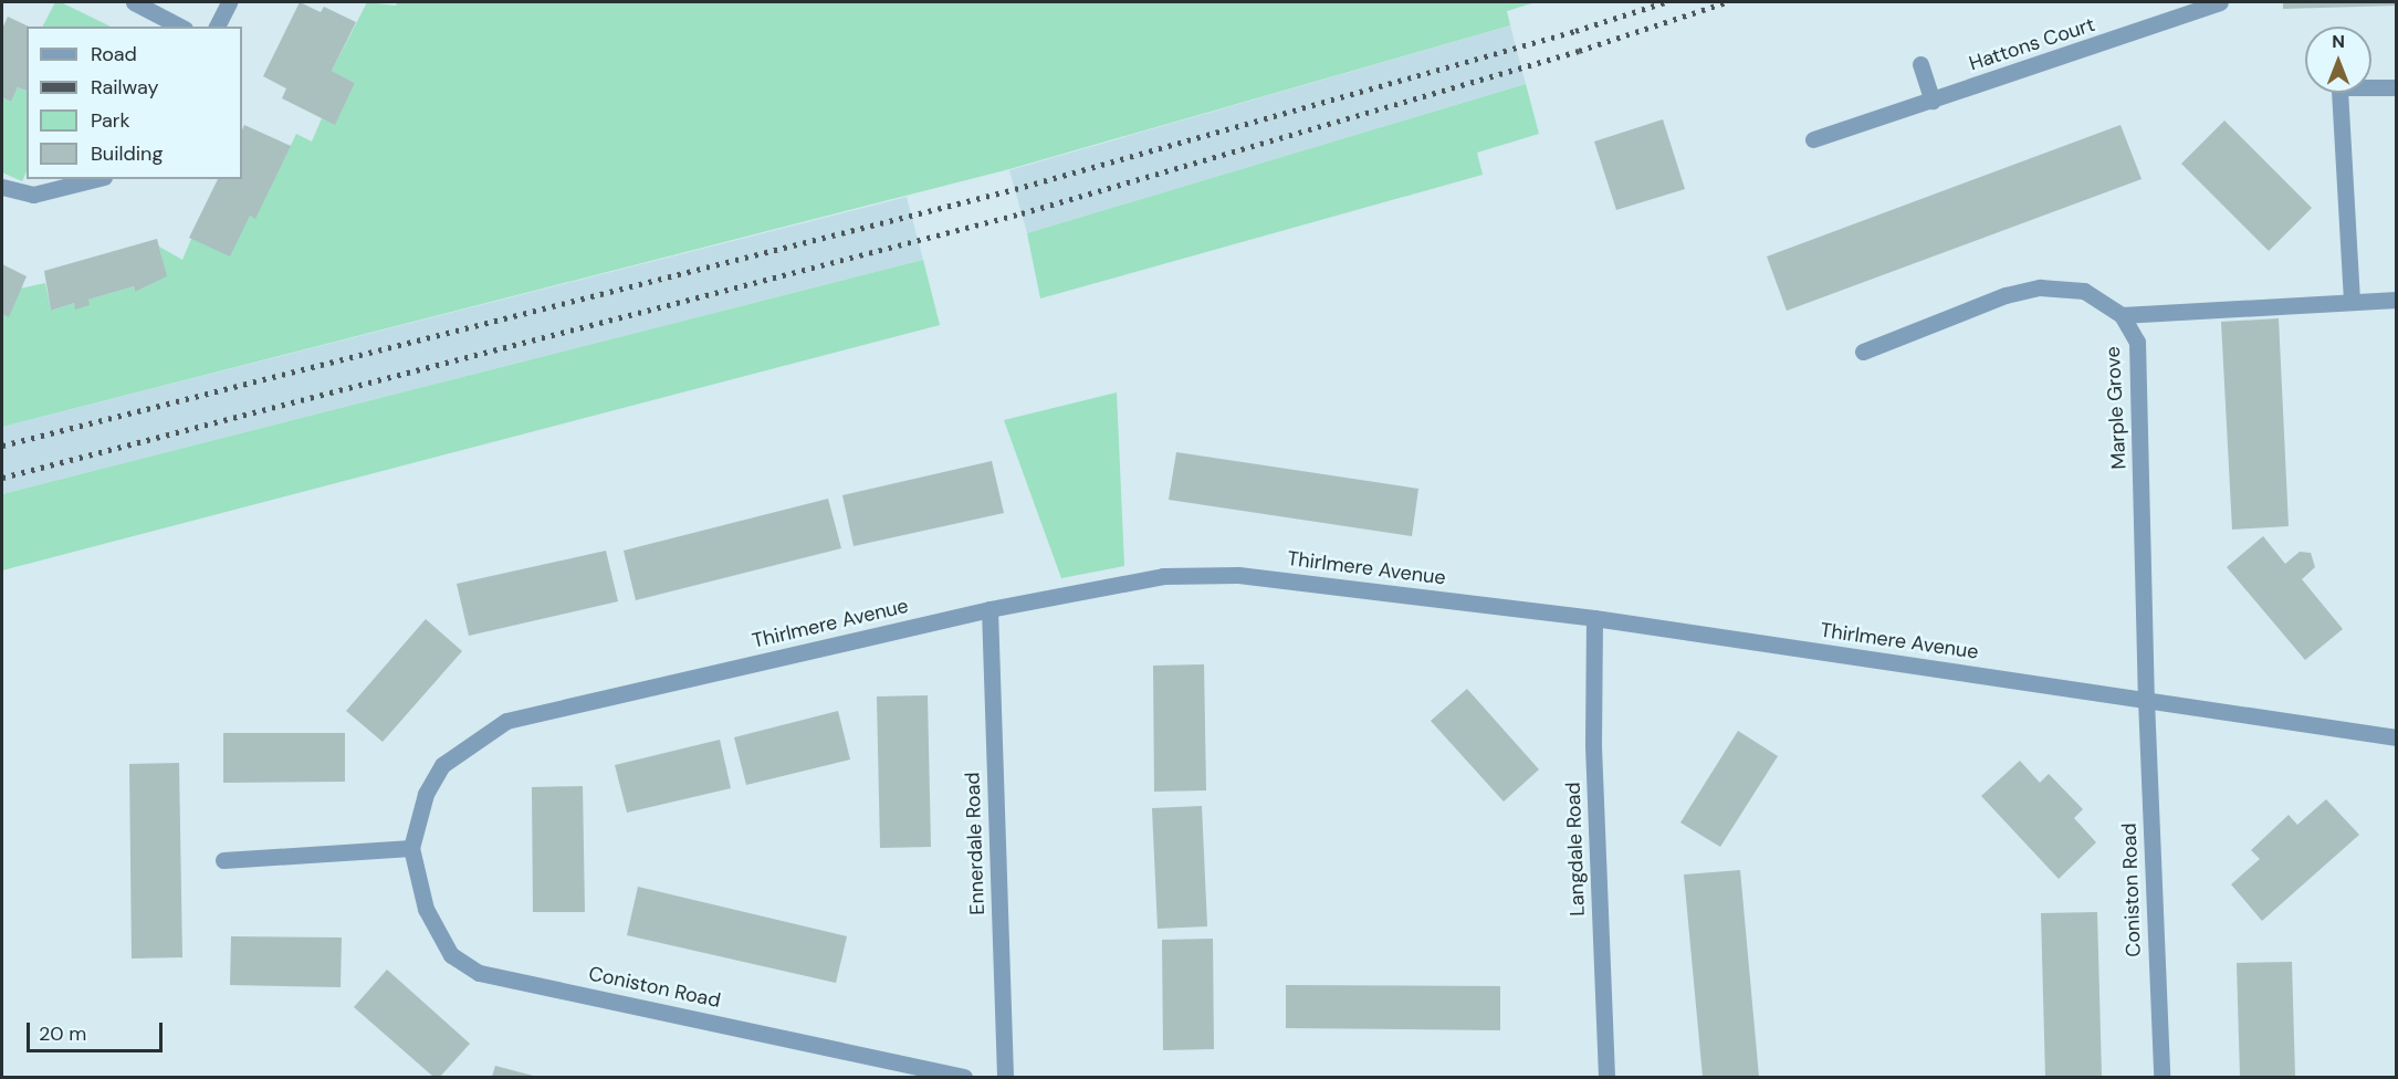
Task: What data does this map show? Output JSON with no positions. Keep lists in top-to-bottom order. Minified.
{"streets":{"street":["Hattons Court","Marple Grove","Thirlmere Avenue","Ennerdale Road","Langdale Road","Coniston Road"]},"crossings":[["Marple Grove","Thirlmere Avenue"],["Marple Grove","Coniston Road"],["Thirlmere Avenue","Ennerdale Road"],["Thirlmere Avenue","Langdale Road"],["Thirlmere Avenue","Coniston Road"]],"legend":["Road","Railway","Park","Building"],"scale_bar":"20 m","north":"top"}
